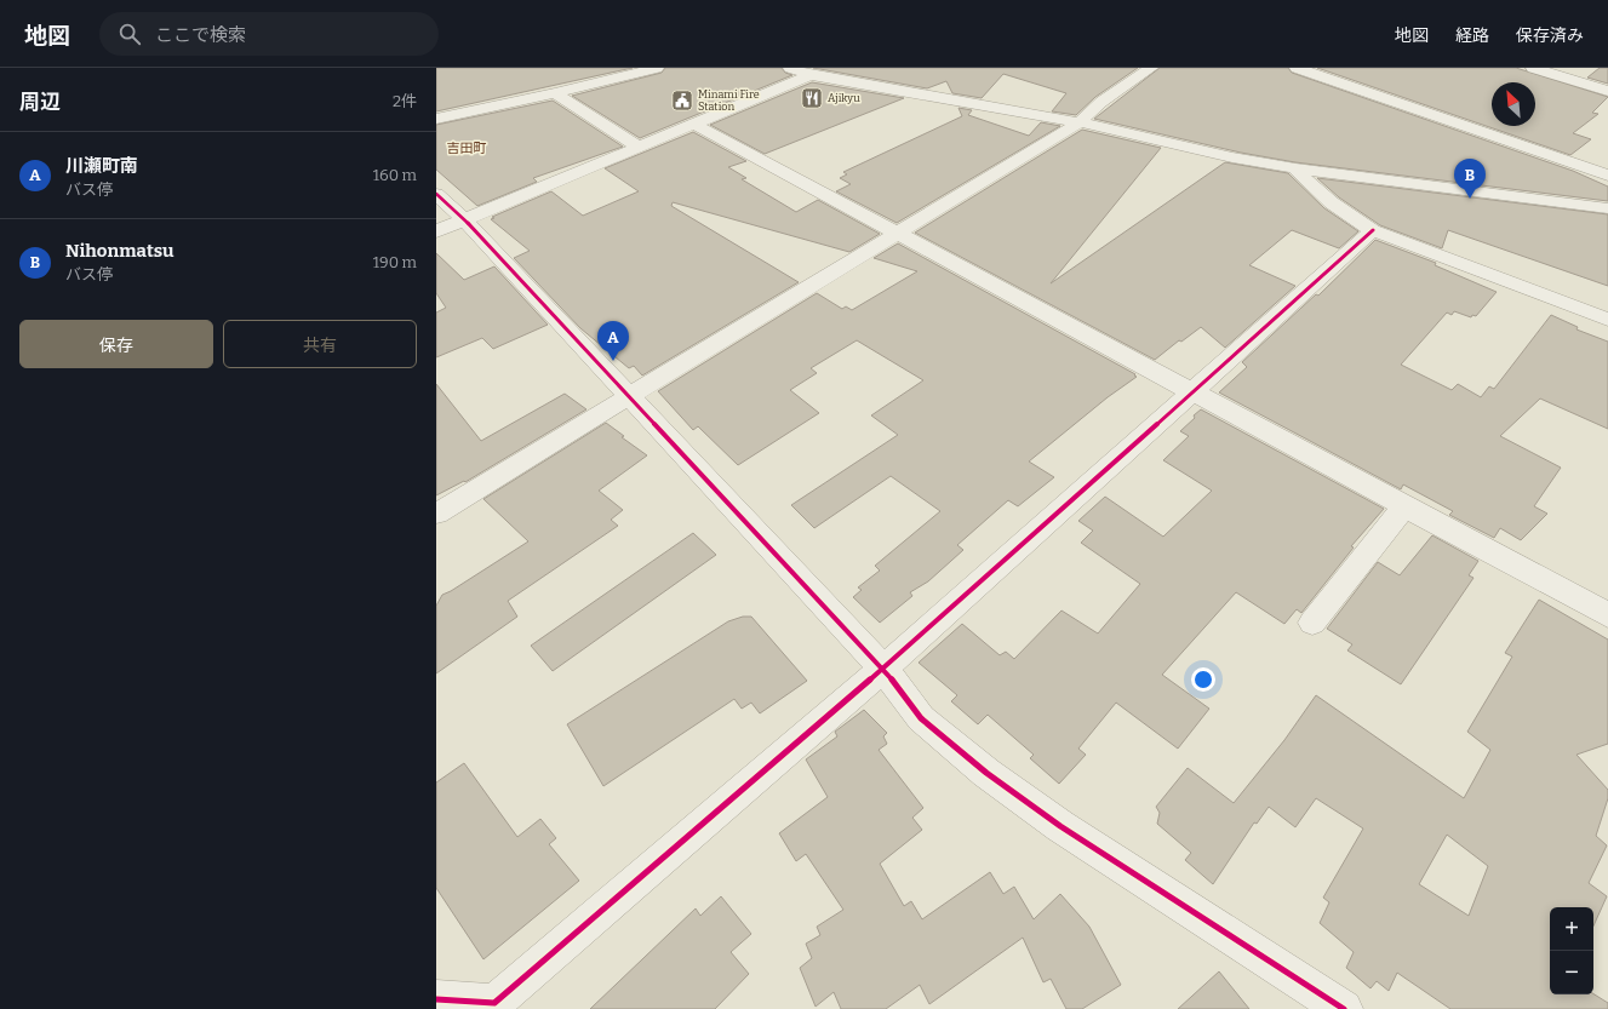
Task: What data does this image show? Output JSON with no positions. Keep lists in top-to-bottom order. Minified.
{"districts":["吉田町"],"places":{"restaurant":["Ajikyu"],"public building":["Minami Fire Station"]},"north":"top left","page":{"header":"地図","search":"ここで検索","nav":["地図","経路","保存済み"],"heading":["周辺","2件"],"list":[{"mark":"A","name":"川瀬町南","note":"バス停","value":"160 m"},{"mark":"B","name":"Nihonmatsu","note":"バス停","value":"190 m"}],"pins":["B","A"],"buttons":["保存","共有"],"map_buttons":["+","−"]}}
